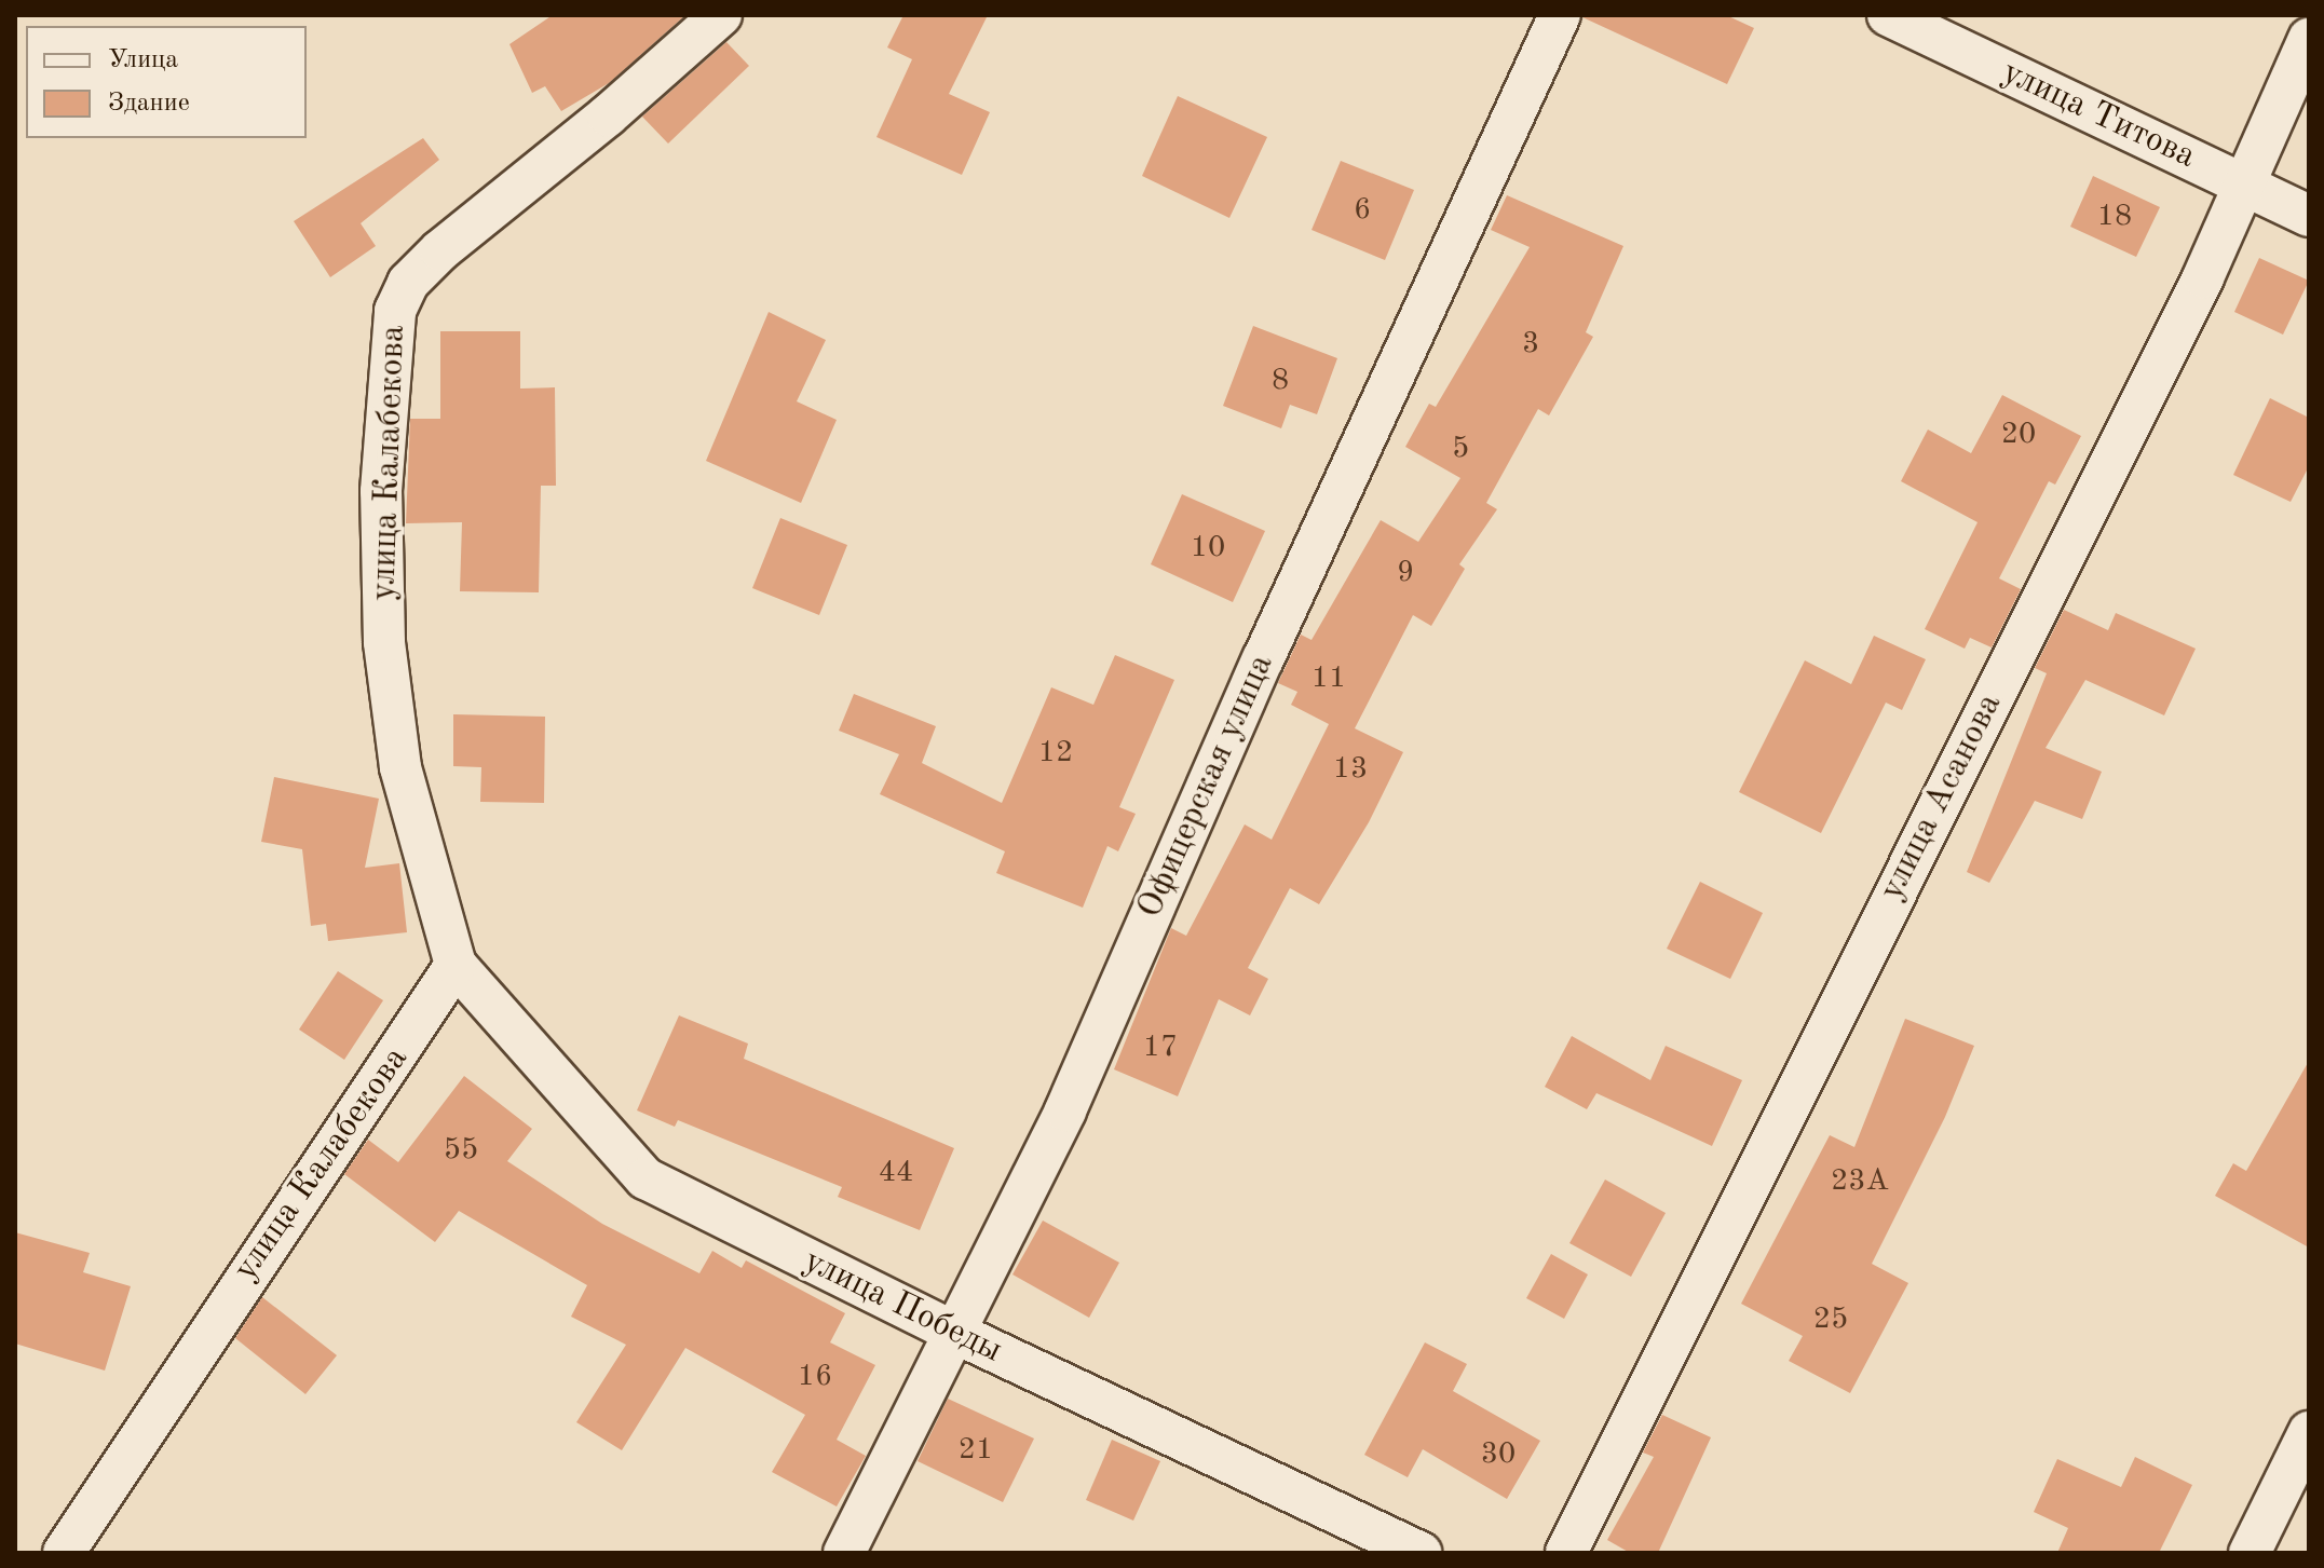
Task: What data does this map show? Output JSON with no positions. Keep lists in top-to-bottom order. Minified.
{"streets":{"street":["улица Титова","улица Калабекова","Офицерская улица","улица Асанова","улица Победы"]},"crossings":[["улица Титова","улица Асанова"],["улица Калабекова","улица Победы"],["Офицерская улица","улица Победы"]],"house_numbers":["6","18","3","8","20","5","10","9","11","12","13","17","55","44","23А","25","16","21","30"],"legend":["Улица","Здание"]}
